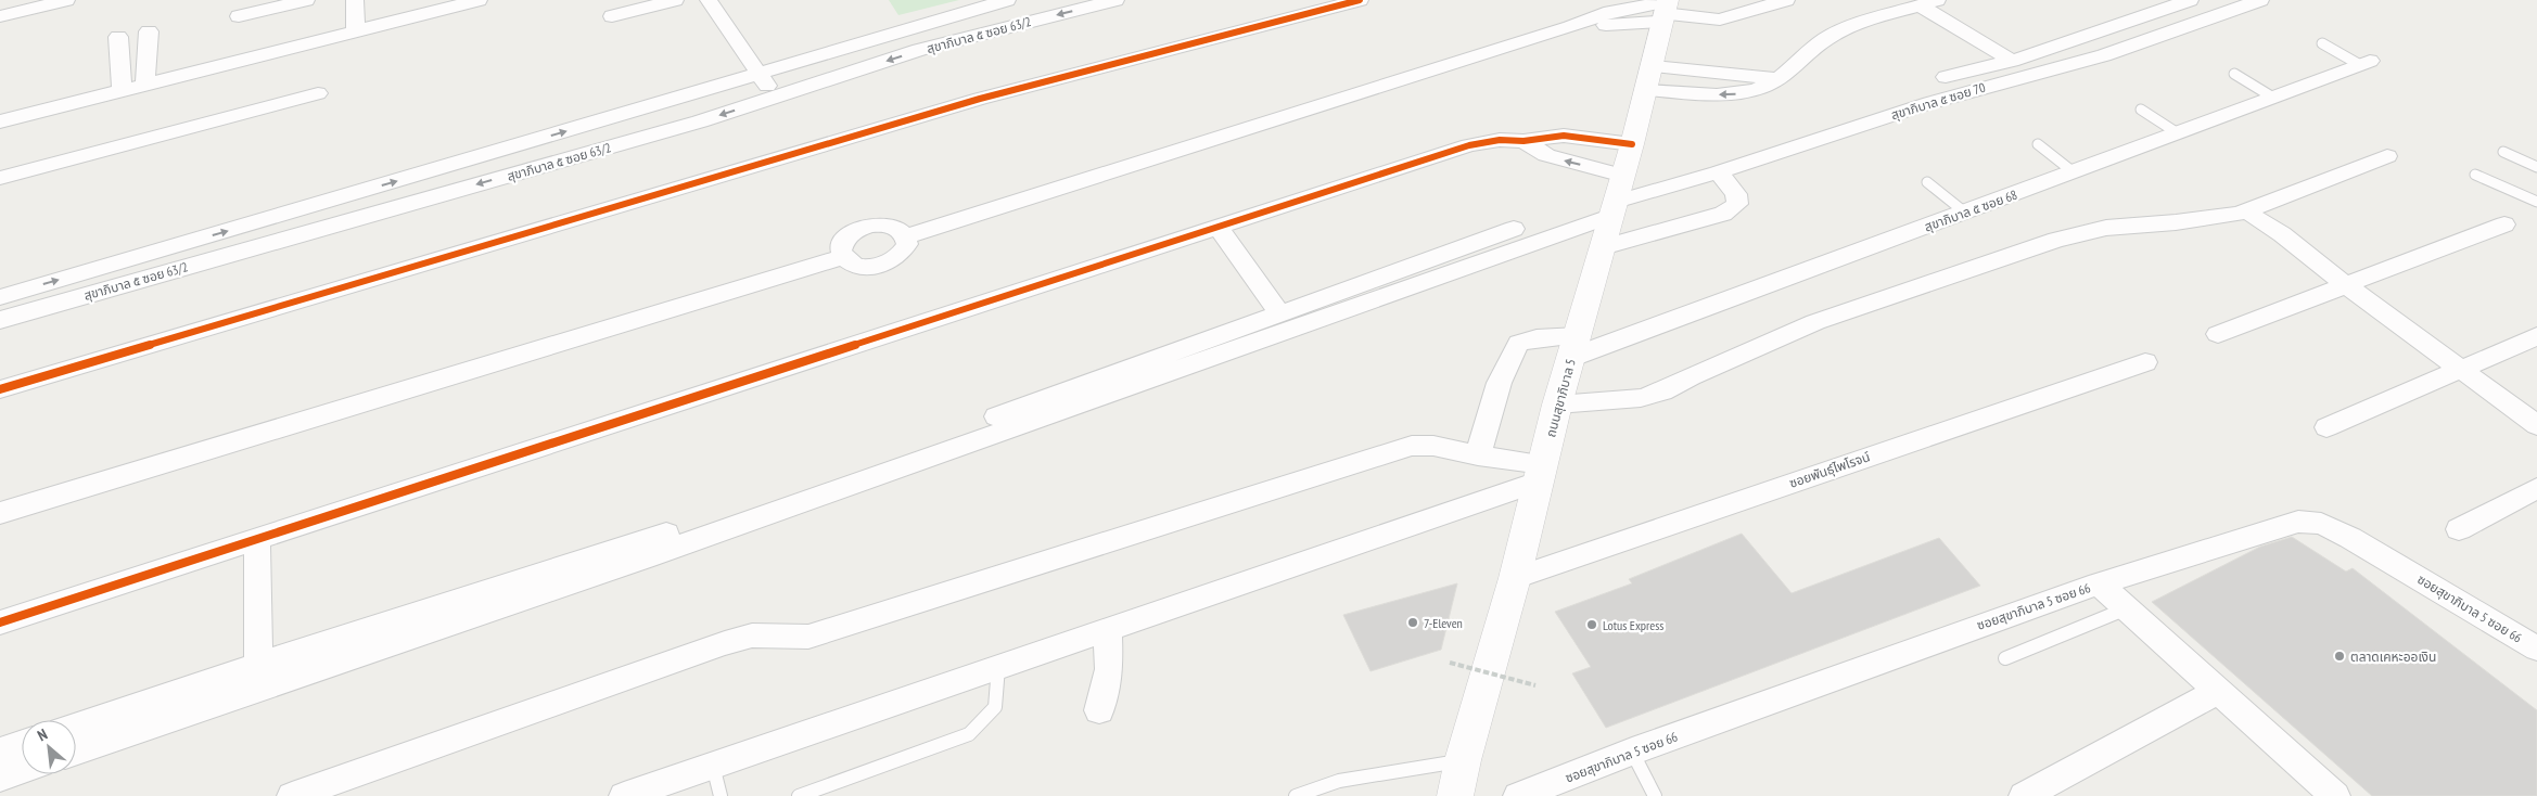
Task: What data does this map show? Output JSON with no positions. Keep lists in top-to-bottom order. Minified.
{"streets":{"main road":["ถนนสุขาภิบาล 5"],"street":["สุขาภิบาล ๕ ซอย 63/2","สุขาภิบาล ๕ ซอย 70","สุขาภิบาล ๕ ซอย 68","ซอยพันธ์ุไพโรจน์","ซอยสุขาภิบาล 5 ซอย 66"]},"crossings":[["สุขาภิบาล ๕ ซอย 70","ถนนสุขาภิบาล 5"],["สุขาภิบาล ๕ ซอย 68","ถนนสุขาภิบาล 5"],["ถนนสุขาภิบาล 5","ซอยพันธ์ุไพโรจน์"]],"places":["7-Eleven","Lotus Express","ตลาดเคหะออเงิน"],"north":"top left"}
